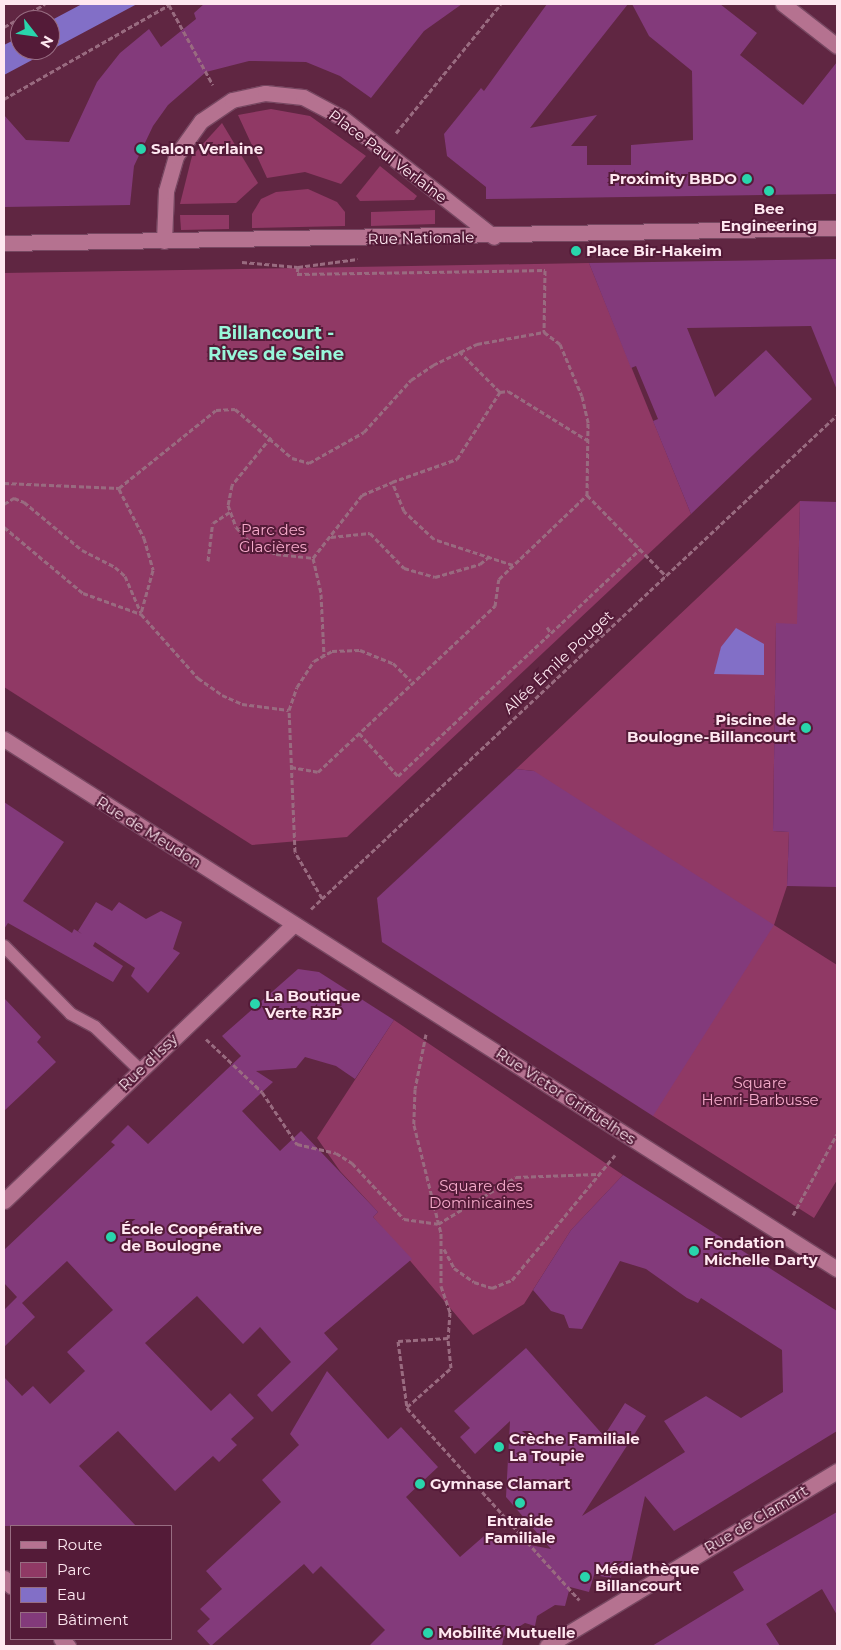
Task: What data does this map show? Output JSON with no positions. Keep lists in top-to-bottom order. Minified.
{"streets":{"street":["Place Paul Verlaine","Rue Nationale","Rue de Meudon","Rue d'Issy","Rue Victor Griffuelhes","Rue de Clamart"],"path":["Allée Émile Pouget"]},"crossings":[["Place Paul Verlaine","Rue Nationale"],["Allée Émile Pouget","Rue de Meudon"],["Allée Émile Pouget","Rue d'Issy"],["Allée Émile Pouget","Rue Victor Griffuelhes"],["Rue de Meudon","Rue d'Issy"],["Rue de Meudon","Rue Victor Griffuelhes"],["Rue d'Issy","Rue Victor Griffuelhes"]],"districts":["Billancourt - Rives de Seine"],"parks":["Parc des Glacières","Square Henri-Barbusse","Square des Dominicaines"],"places":["Salon Verlaine","Proximity BBDO","Bee Engineering","Place Bir-Hakeim","Piscine de Boulogne-Billancourt","La Boutique Verte R3P","École Coopérative de Boulogne","Fondation Michelle Darty","Crèche Familiale La Toupie","Gymnase Clamart","Entraide Familiale","Médiathèque Billancourt","Mobilité Mutuelle"],"legend":["Route","Parc","Eau","Bâtiment"],"north":"bottom right"}
